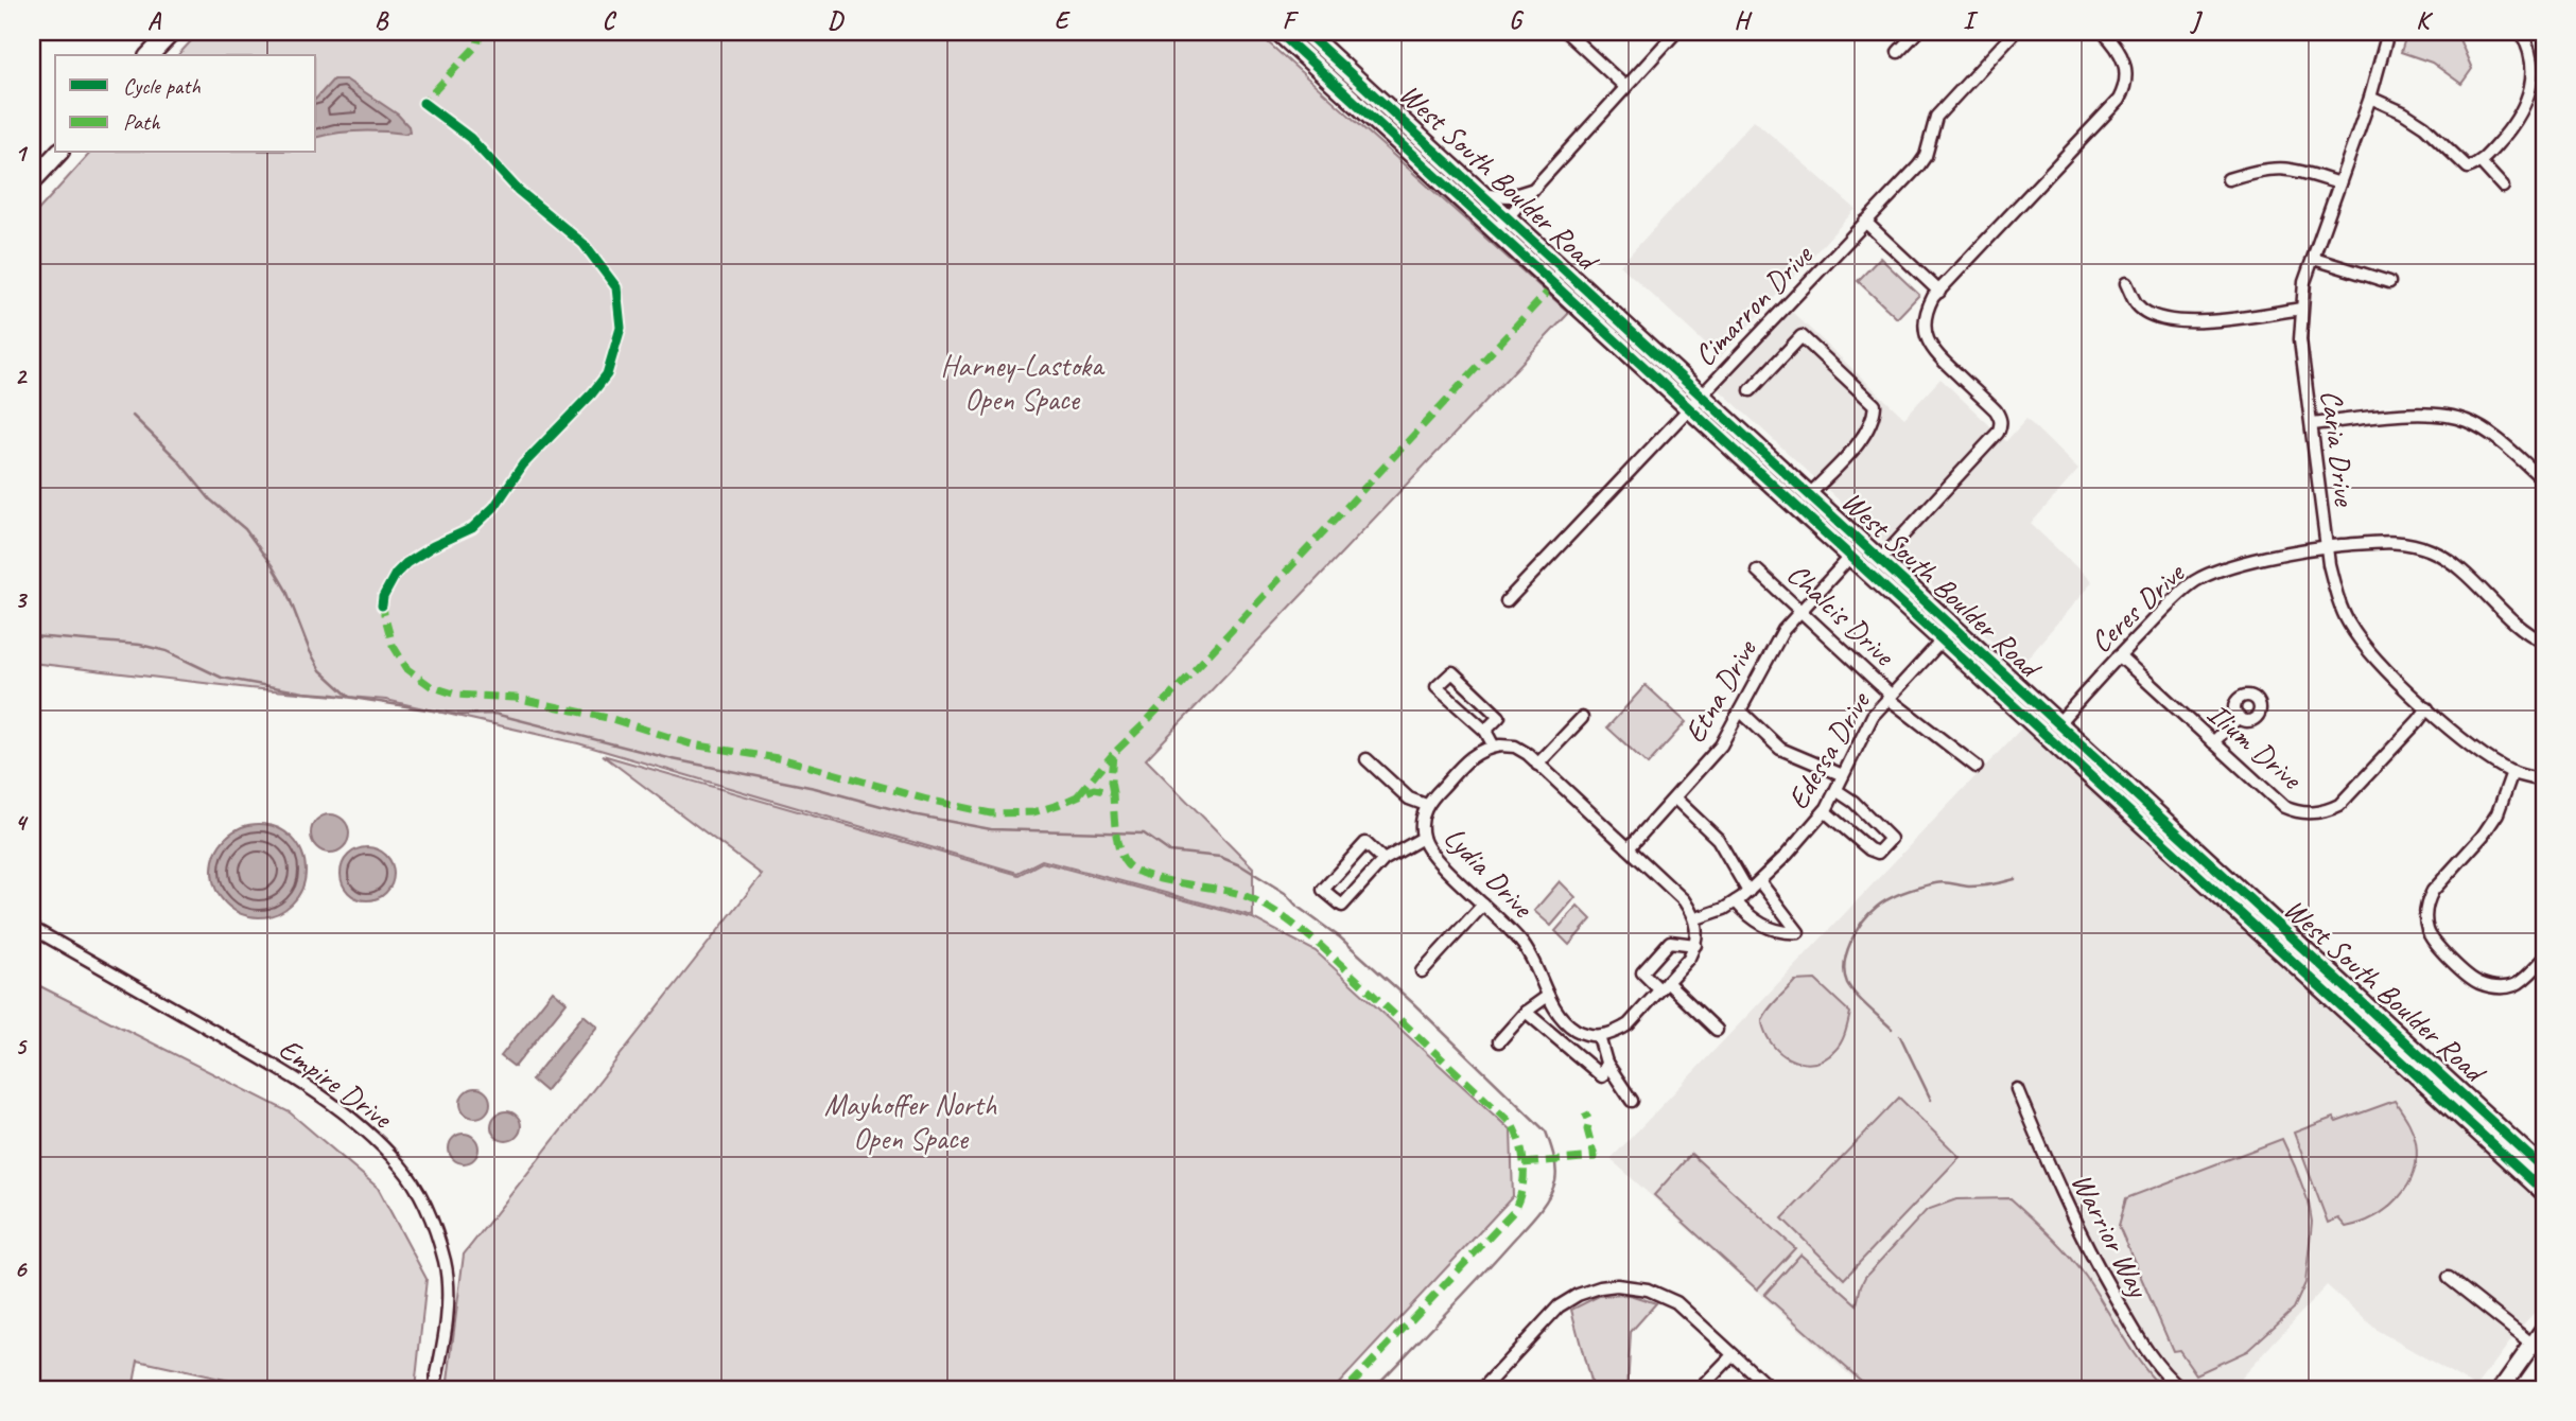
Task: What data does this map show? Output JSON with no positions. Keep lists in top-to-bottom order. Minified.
{"streets":{"main road":["West South Boulder Road"],"street":["Cimarron Drive","Caria Drive","Ceres Drive","Chalcis Drive","Etna Drive","Ilium Drive","Edessa Drive","Lydia Drive","Empire Drive","Warrior Way"]},"crossings":[["West South Boulder Road","Cimarron Drive"],["West South Boulder Road","Ceres Drive"],["West South Boulder Road","Etna Drive"],["West South Boulder Road","Edessa Drive"],["Caria Drive","Ceres Drive"],["Caria Drive","Ilium Drive"],["Ceres Drive","Ilium Drive"],["Chalcis Drive","Etna Drive"],["Chalcis Drive","Edessa Drive"]],"parks":["Harney-Lastoka Open Space","Mayhoffer North Open Space"],"legend":["Cycle path","Path"],"grid":{"columns":["A","B","C","D","E","F","G","H","I","J","K"],"rows":["1","2","3","4","5","6"]}}
